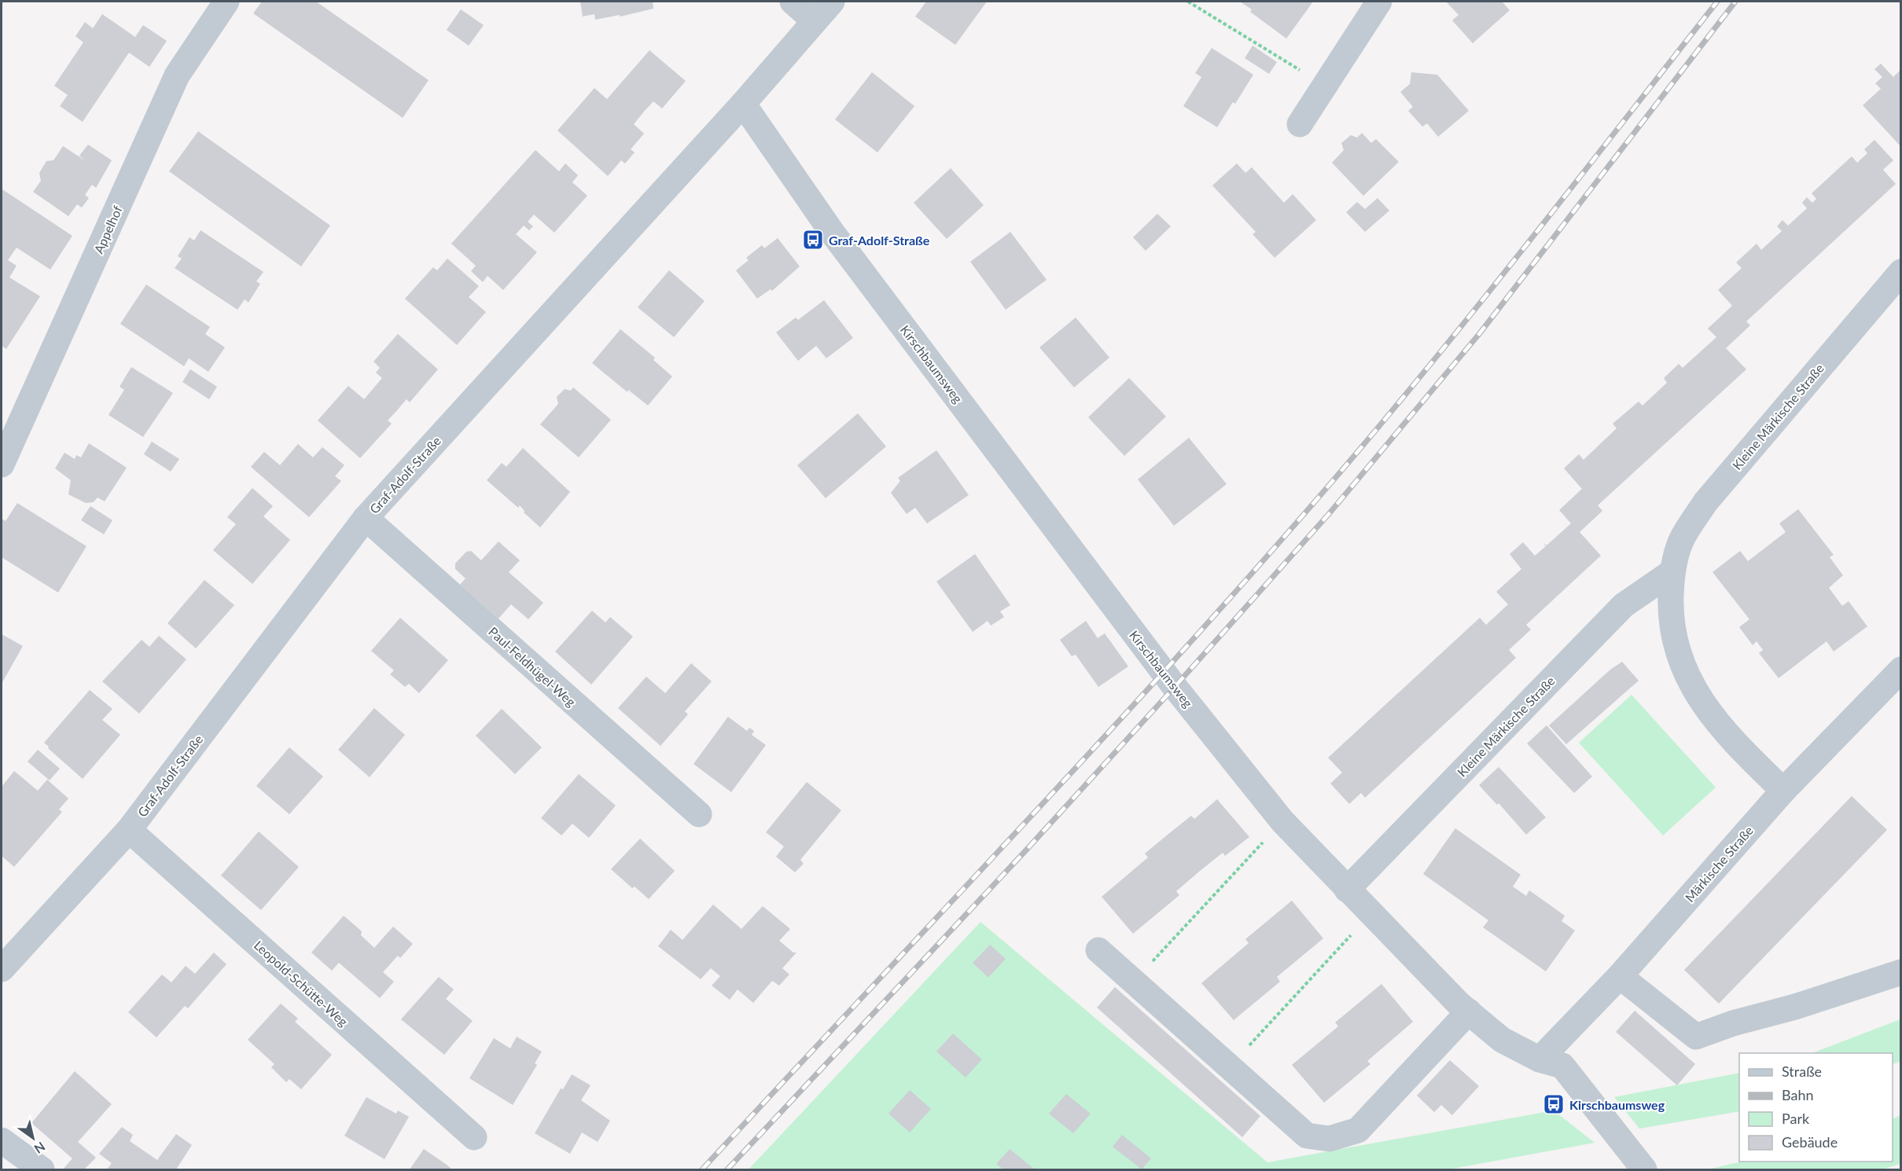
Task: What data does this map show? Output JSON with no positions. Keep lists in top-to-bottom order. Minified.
{"streets":{"street":["Appelhof","Kirschbaumsweg","Kleine Märkische Straße","Graf-Adolf-Straße","Paul-Feldhügel-Weg","Märkische Straße","Leopold-Schütte-Weg"]},"crossings":[["Kirschbaumsweg","Kleine Märkische Straße"],["Kirschbaumsweg","Graf-Adolf-Straße"],["Kirschbaumsweg","Märkische Straße"],["Kleine Märkische Straße","Märkische Straße"],["Graf-Adolf-Straße","Paul-Feldhügel-Weg"],["Graf-Adolf-Straße","Leopold-Schütte-Weg"]],"places":{"bus stop":["Graf-Adolf-Straße","Kirschbaumsweg"]},"legend":["Straße","Bahn","Park","Gebäude"],"north":"bottom right"}
